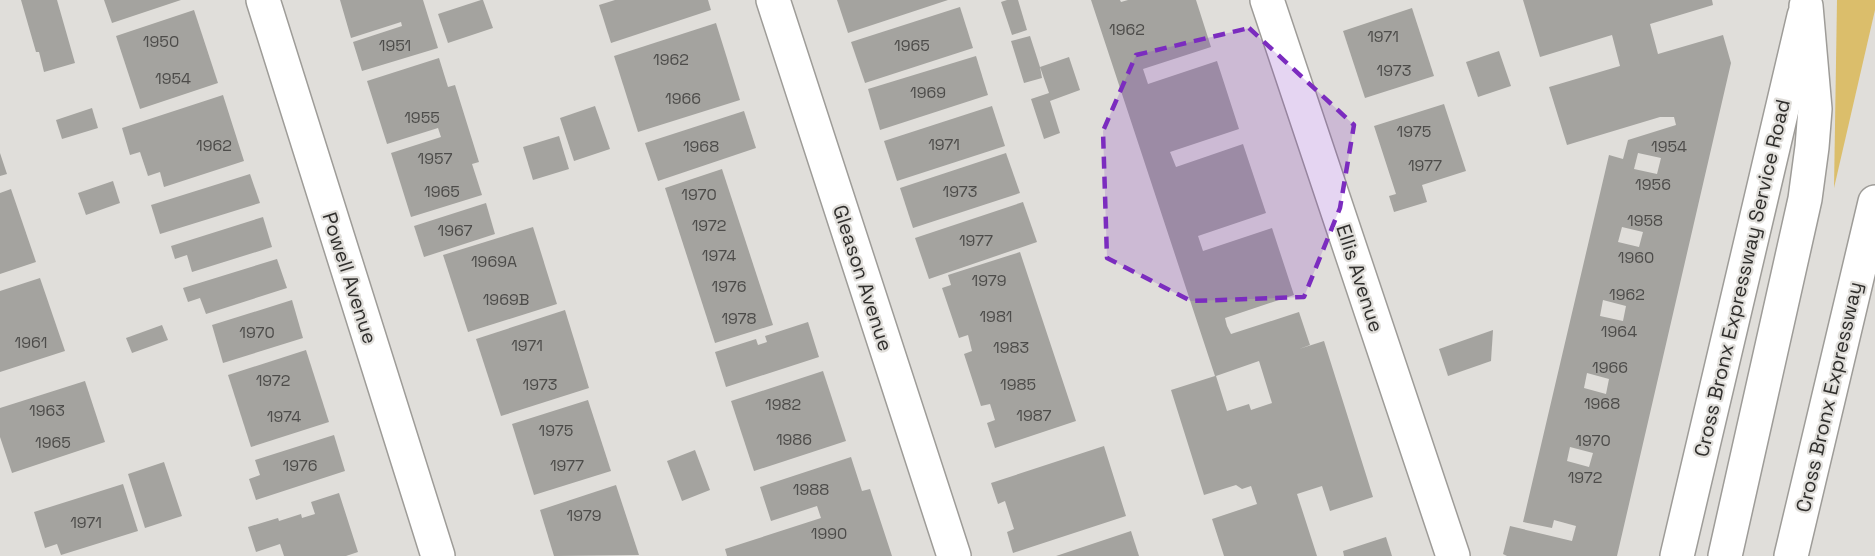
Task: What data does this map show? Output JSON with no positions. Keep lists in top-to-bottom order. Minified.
{"streets":{"main road":["Powell Avenue","Gleason Avenue","Ellis Avenue","Cross Bronx Expressway Service Road","Cross Bronx Expressway"]},"house_numbers":["1962","1971","1950","1951","1965","1962","1973","1954","1969","1966","1955","1975","1971","1962","1968","1954","1957","1977","1956","1965","1973","1970","1958","1972","1967","1977","1974","1960","1969A","1979","1976","1962","1969B","1981","1978","1964","1970","1961","1971","1983","1966","1972","1973","1985","1968","1982","1963","1987","1974","1975","1986","1970","1965","1976","1977","1972","1988","1979","1971","1990"]}
